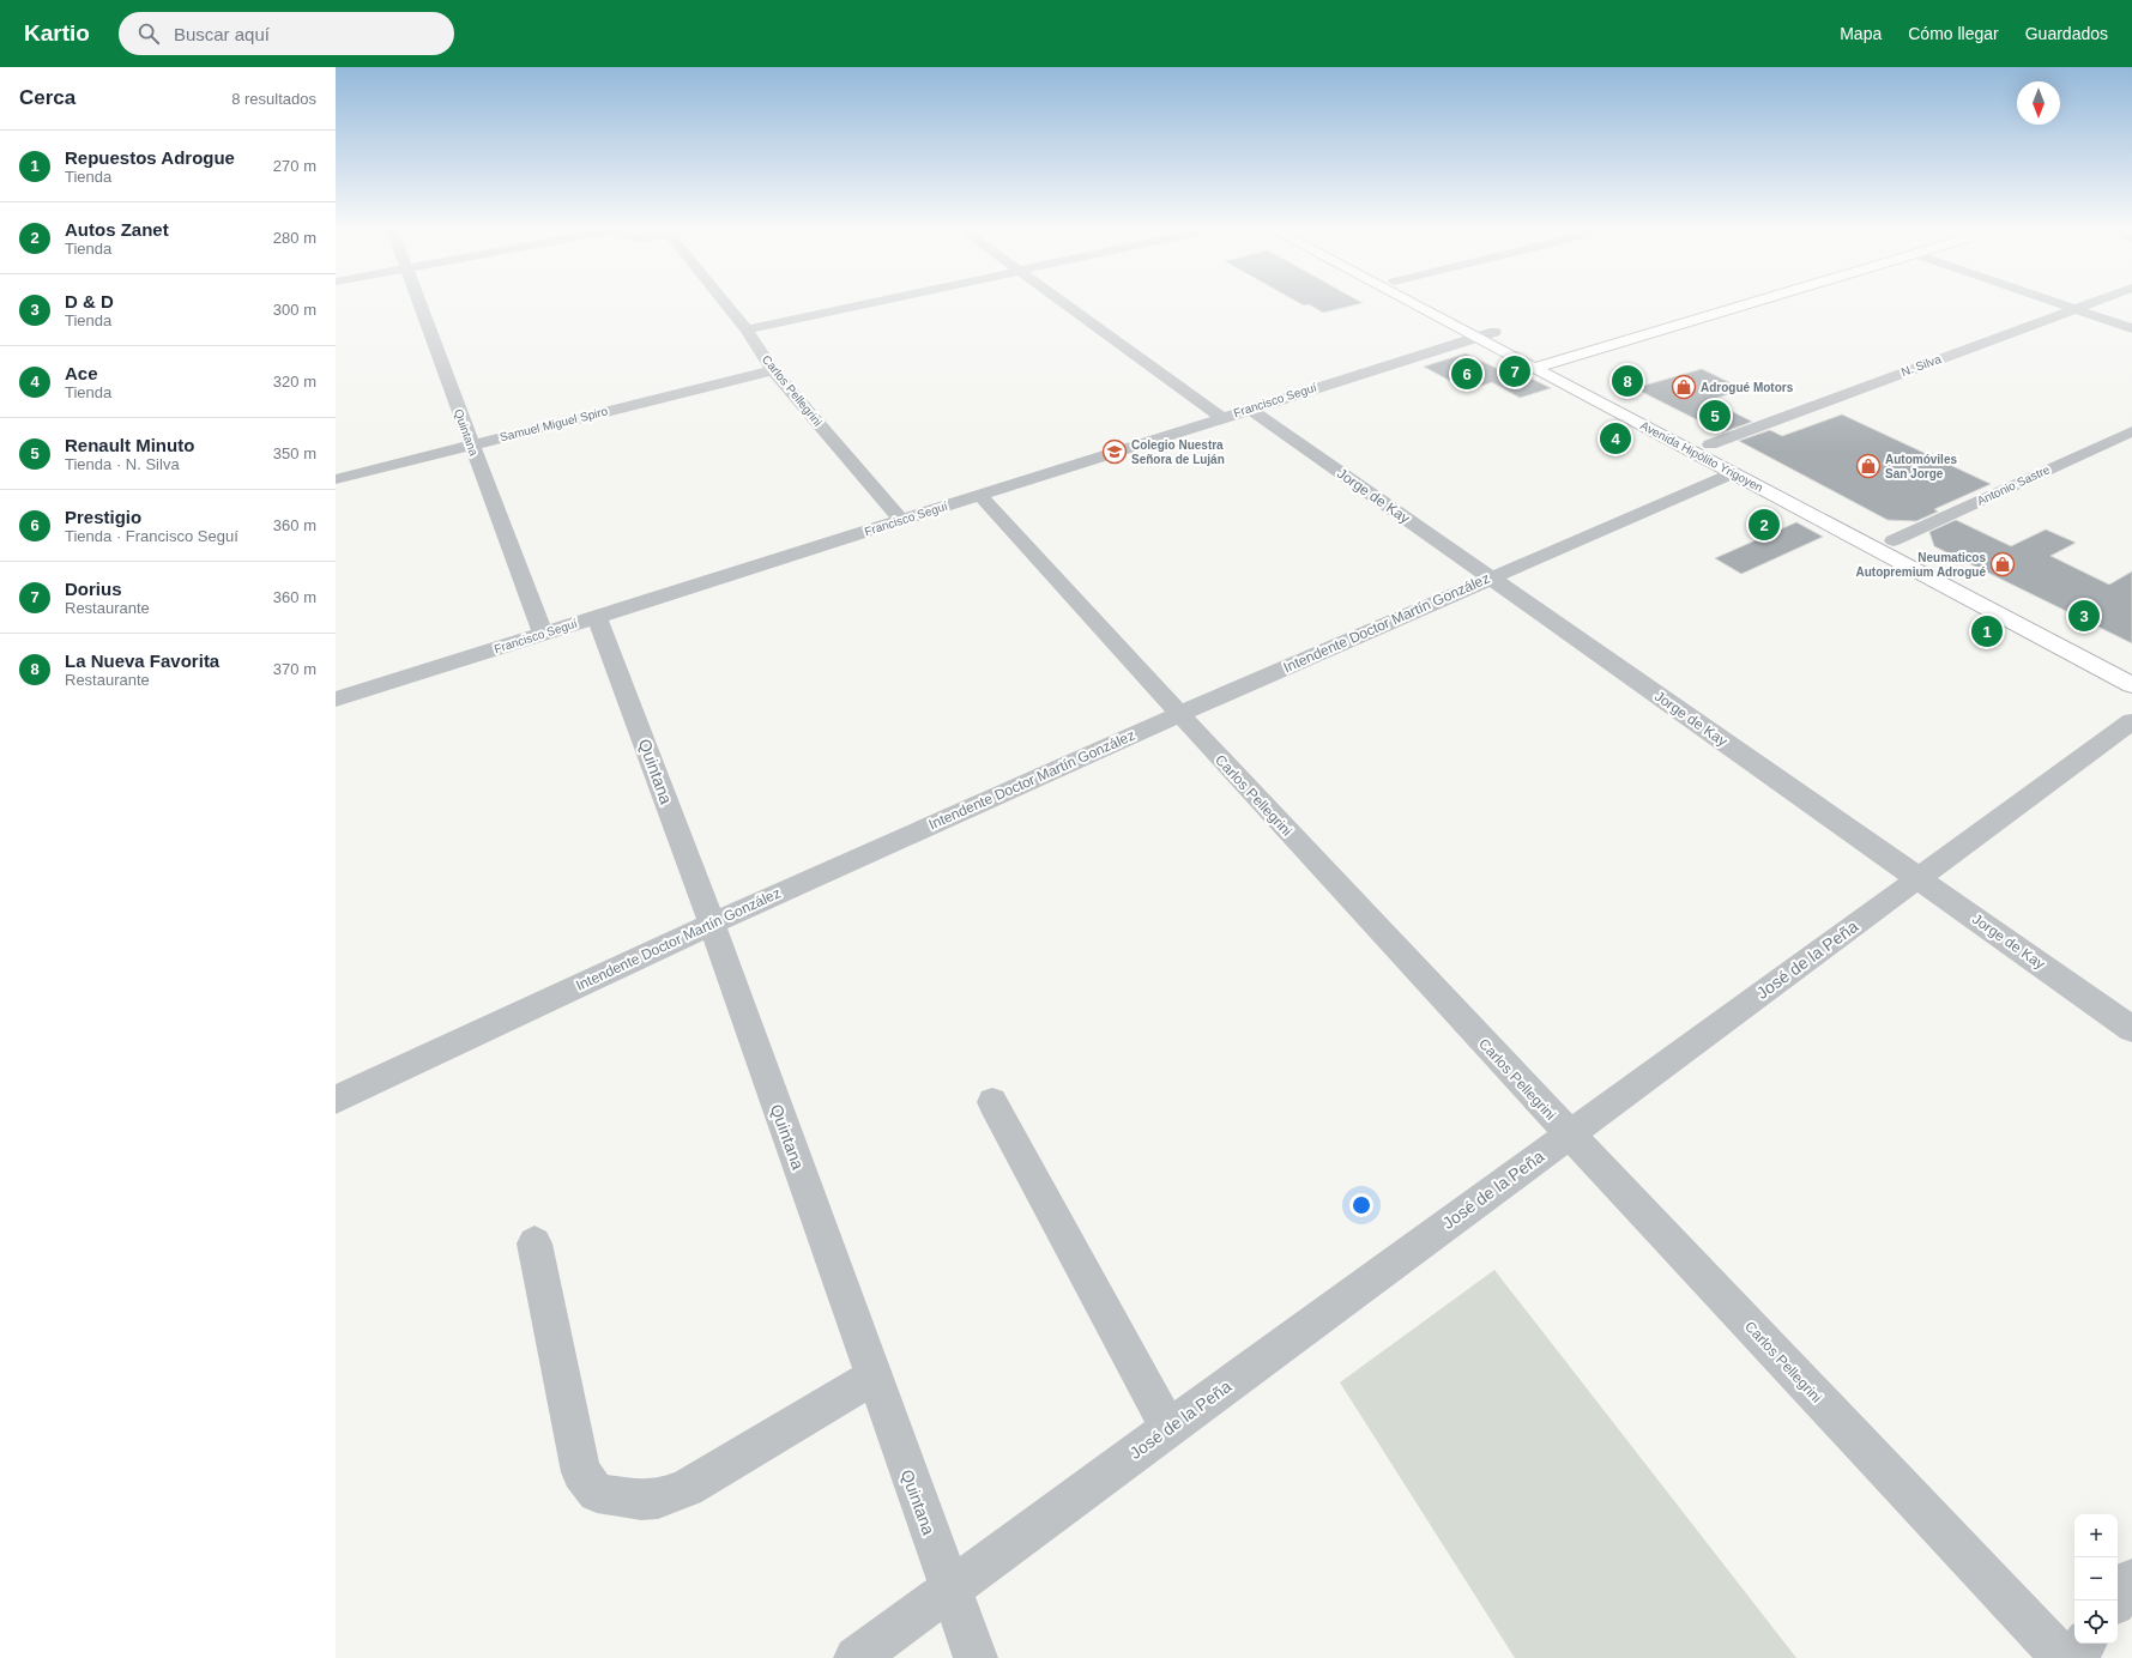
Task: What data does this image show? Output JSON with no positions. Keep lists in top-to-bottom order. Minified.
{"streets":{"main road":["Avenida Hipólito Yrigoyen"],"street":["N. Silva","Carlos Pellegrini","Francisco Seguí","Samuel Miguel Spiro","Quintana","Antonio Sastre","Jorge de Kay","Intendente Doctor Martín González","José de la Peña"]},"crossings":[["N. Silva","Avenida Hipólito Yrigoyen"],["Carlos Pellegrini","Francisco Seguí"],["Carlos Pellegrini","Samuel Miguel Spiro"],["Carlos Pellegrini","Intendente Doctor Martín González"],["Carlos Pellegrini","José de la Peña"],["Francisco Seguí","Quintana"],["Francisco Seguí","Avenida Hipólito Yrigoyen"],["Francisco Seguí","Jorge de Kay"],["Samuel Miguel Spiro","Quintana"],["Quintana","Intendente Doctor Martín González"],["Quintana","José de la Peña"],["Avenida Hipólito Yrigoyen","Antonio Sastre"],["Avenida Hipólito Yrigoyen","Intendente Doctor Martín González"],["Jorge de Kay","Intendente Doctor Martín González"],["Jorge de Kay","José de la Peña"]],"places":{"shop":["Adrogué Motors","Automóviles San Jorge","Neumaticos Autopremium Adrogué"],"school or university":["Colegio Nuestra Señora de Luján"]},"north":"bottom","page":{"header":"Kartio","search":"Buscar aquí","nav":["Mapa","Cómo llegar","Guardados"],"heading":["Cerca","8 resultados"],"list":[{"mark":"1","name":"Repuestos Adrogue","note":"Tienda","value":"270 m"},{"mark":"2","name":"Autos Zanet","note":"Tienda","value":"280 m"},{"mark":"3","name":"D & D","note":"Tienda","value":"300 m"},{"mark":"4","name":"Ace","note":"Tienda","value":"320 m"},{"mark":"5","name":"Renault Minuto","note":"Tienda · N. Silva","value":"350 m"},{"mark":"6","name":"Prestigio","note":"Tienda · Francisco Seguí","value":"360 m"},{"mark":"7","name":"Dorius","note":"Restaurante","value":"360 m"},{"mark":"8","name":"La Nueva Favorita","note":"Restaurante","value":"370 m"}],"pins":["7","6","8","5","4","2","3","1"],"map_buttons":["+","−"]}}
